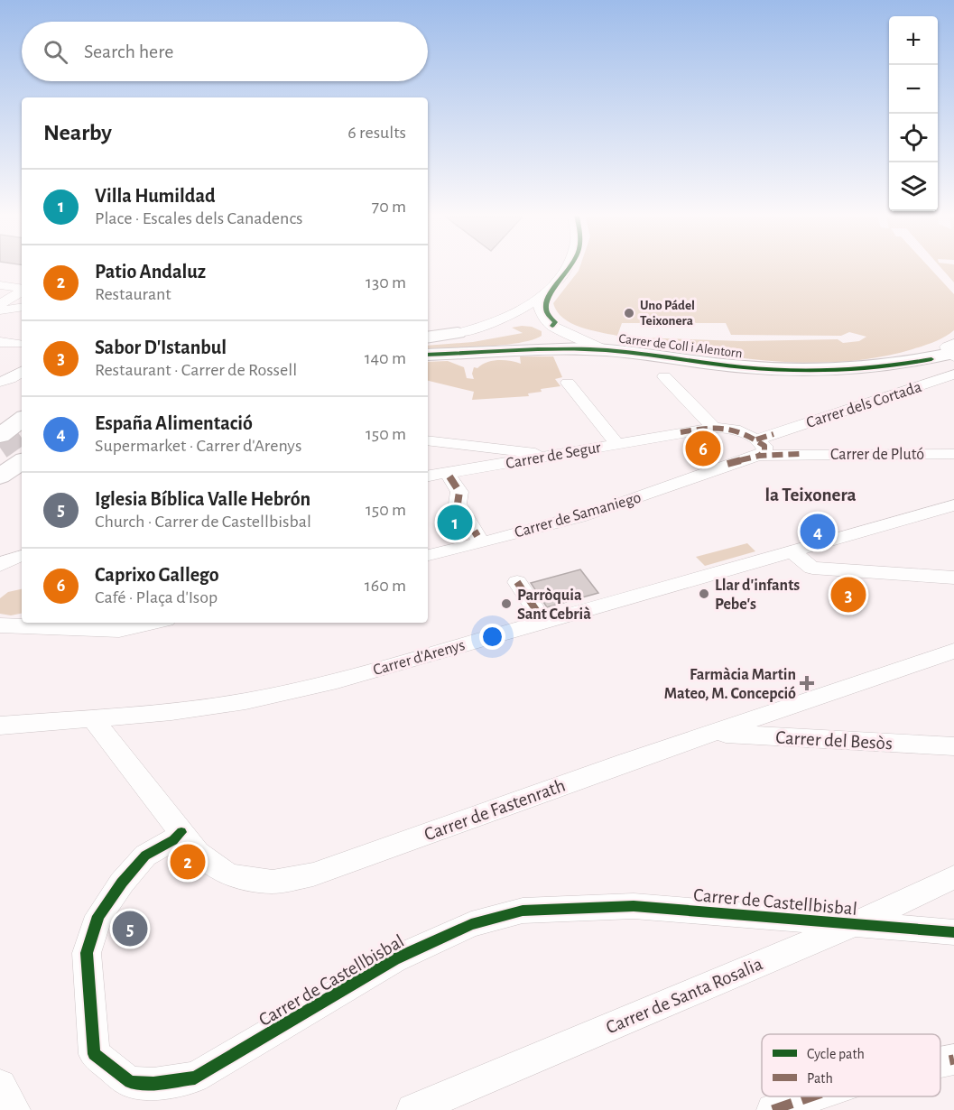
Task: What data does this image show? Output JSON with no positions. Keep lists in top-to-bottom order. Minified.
{"streets":{"street":["Carrer de Coll i Alentorn","Carrer dels Cortada","Carrer de Plutó","Carrer de Segur","Carrer de Samaniego","Carrer d'Arenys","Carrer del Besòs","Carrer de Fastenrath","Carrer de Castellbisbal","Carrer de Santa Rosalia"]},"crossings":[["Carrer dels Cortada","Carrer de Plutó"],["Carrer dels Cortada","Carrer de Segur"],["Carrer dels Cortada","Carrer de Samaniego"],["Carrer de Plutó","Carrer de Segur"],["Carrer de Plutó","Carrer de Samaniego"],["Carrer de Segur","Carrer de Samaniego"],["Carrer d'Arenys","Carrer de Fastenrath"],["Carrer del Besòs","Carrer de Fastenrath"],["Carrer de Fastenrath","Carrer de Castellbisbal"],["Carrer de Castellbisbal","Carrer de Santa Rosalia"]],"districts":["la Teixonera"],"places":{"other":["Uno Pádel Teixonera","Llar d'infants Pebe's","Parròquia Sant Cebrià"],"health":["Farmàcia Martin Mateo, M. Concepció"]},"legend":["Cycle path","Path"],"page":{"map_buttons":["+","−"],"search":"Search here","heading":["Nearby","6 results"],"list":[{"mark":"1","name":"Villa Humildad","note":"Place · Escales dels Canadencs","value":"70 m"},{"mark":"2","name":"Patio Andaluz","note":"Restaurant","value":"130 m"},{"mark":"3","name":"Sabor D'Istanbul","note":"Restaurant · Carrer de Rossell","value":"140 m"},{"mark":"4","name":"España Alimentació","note":"Supermarket · Carrer d'Arenys","value":"150 m"},{"mark":"5","name":"Iglesia Bíblica Valle Hebrón","note":"Church · Carrer de Castellbisbal","value":"150 m"},{"mark":"6","name":"Caprixo Gallego","note":"Café · Plaça d'Isop","value":"160 m"}],"pins":["6","1","4","3","2","5"]}}
